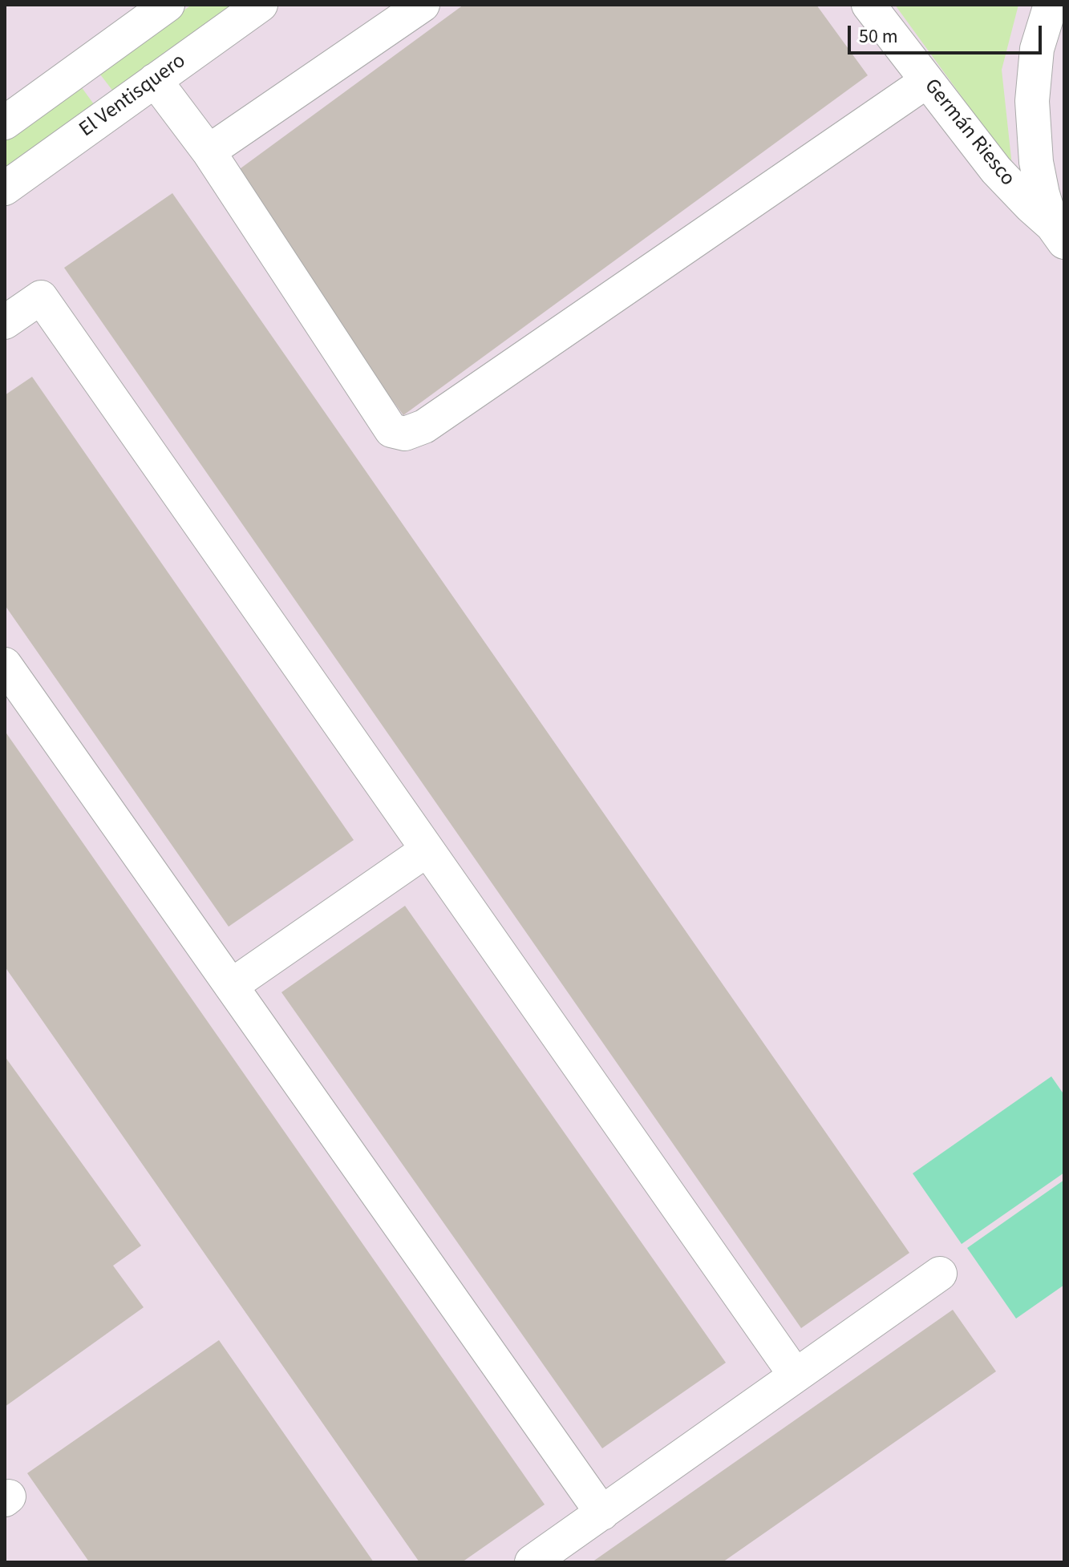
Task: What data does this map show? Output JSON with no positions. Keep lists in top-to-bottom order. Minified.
{"streets":{"street":["El Ventisquero","Germán Riesco"]},"scale_bar":"50 m"}
